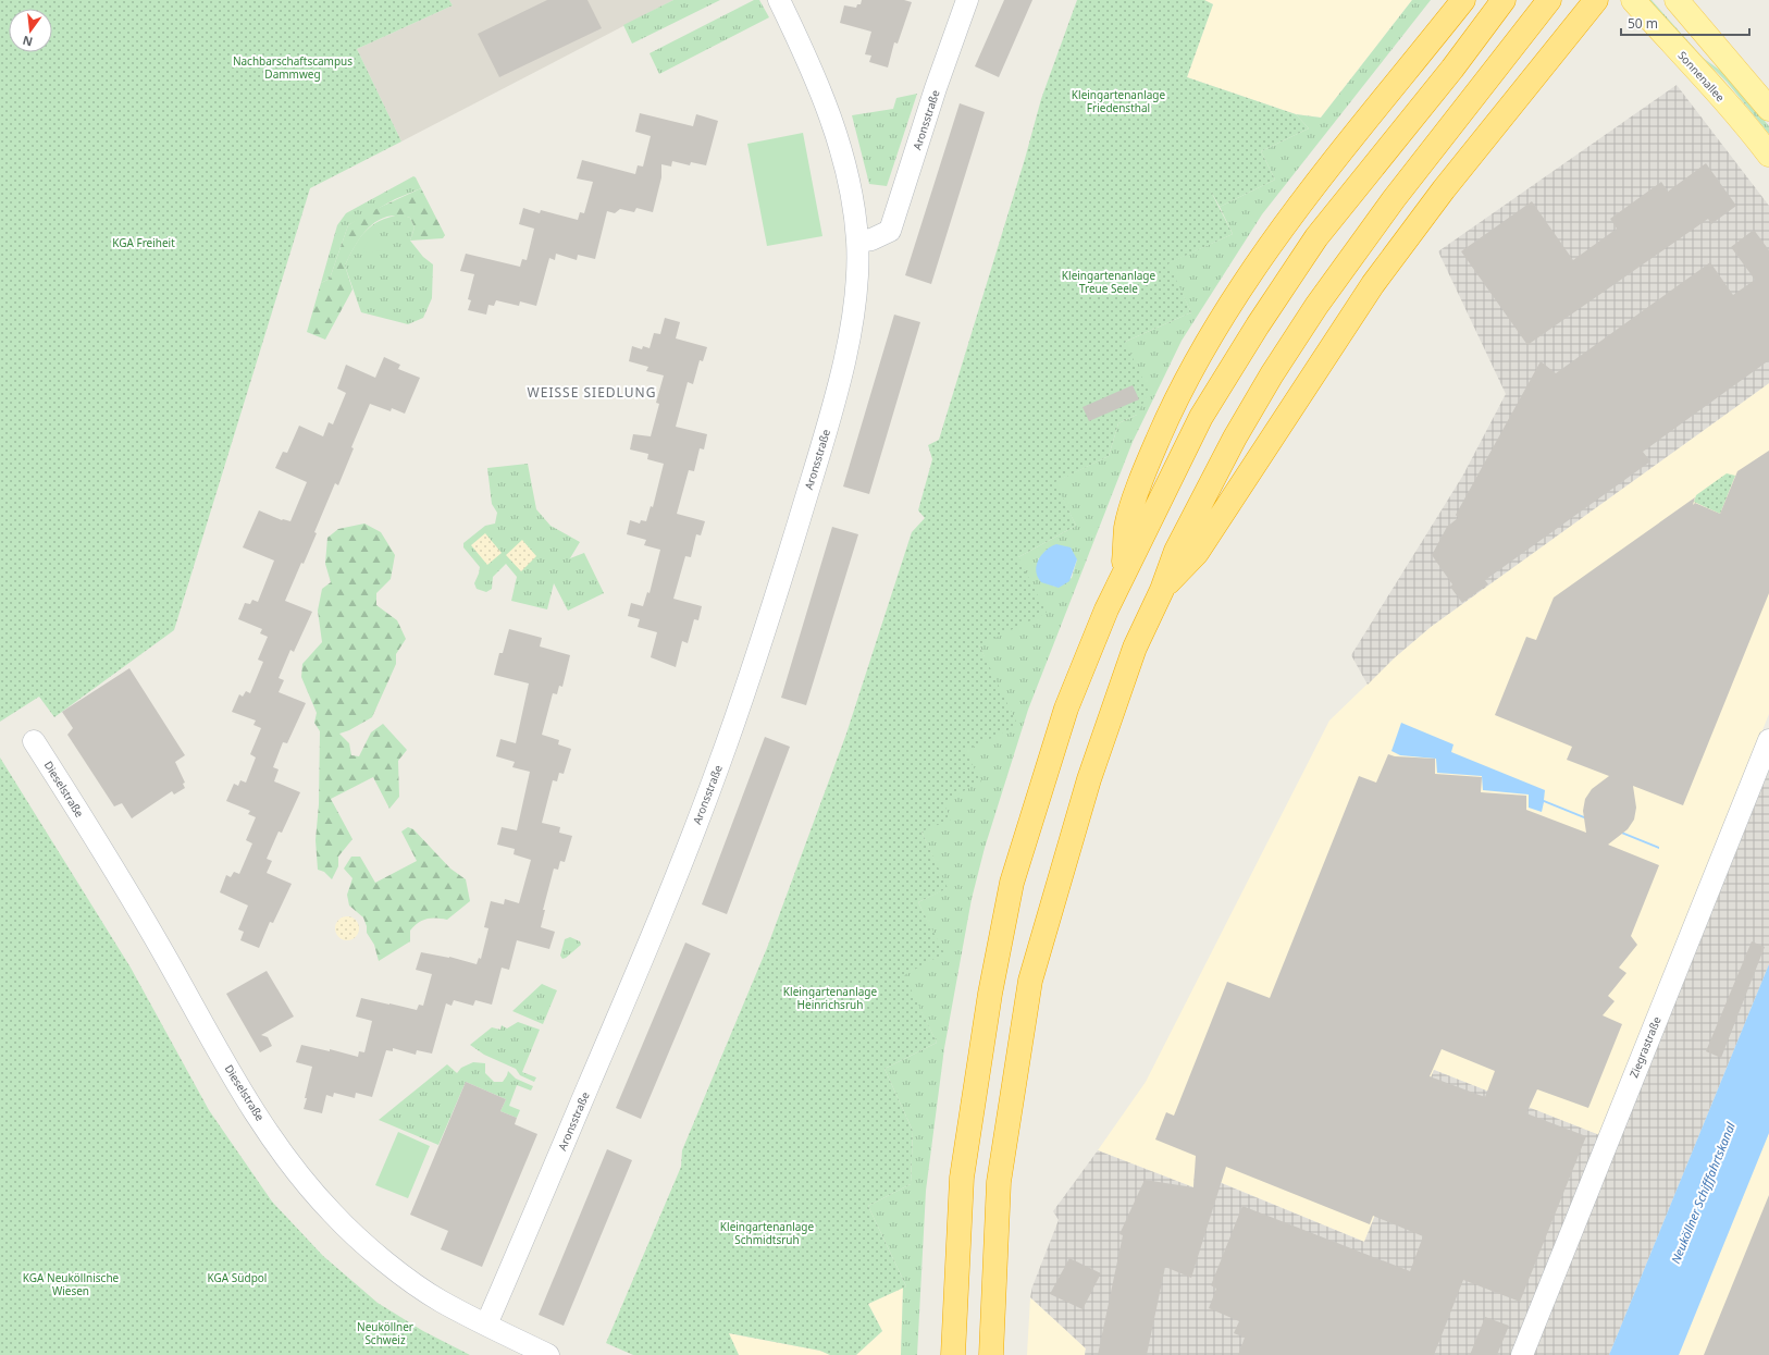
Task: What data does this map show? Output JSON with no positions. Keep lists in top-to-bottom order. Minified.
{"streets":{"main road":["Sonnenallee"],"street":["Aronsstraße","Dieselstraße","Ziegrastraße"]},"crossings":[["Aronsstraße","Dieselstraße"]],"districts":["WEISSE SIEDLUNG"],"water":["Neuköllner Schifffahrtskanal"],"parks":["Nachbarschaftscampus Dammweg","Kleingartenanlage Friedensthal","KGA Freiheit","Kleingartenanlage Treue Seele","Kleingartenanlage Heinrichsruh","Kleingartenanlage Schmidtsruh","KGA Neuköllnische Wiesen","KGA Südpol","Neuköllner Schweiz"],"scale_bar":"50 m","north":"bottom"}
